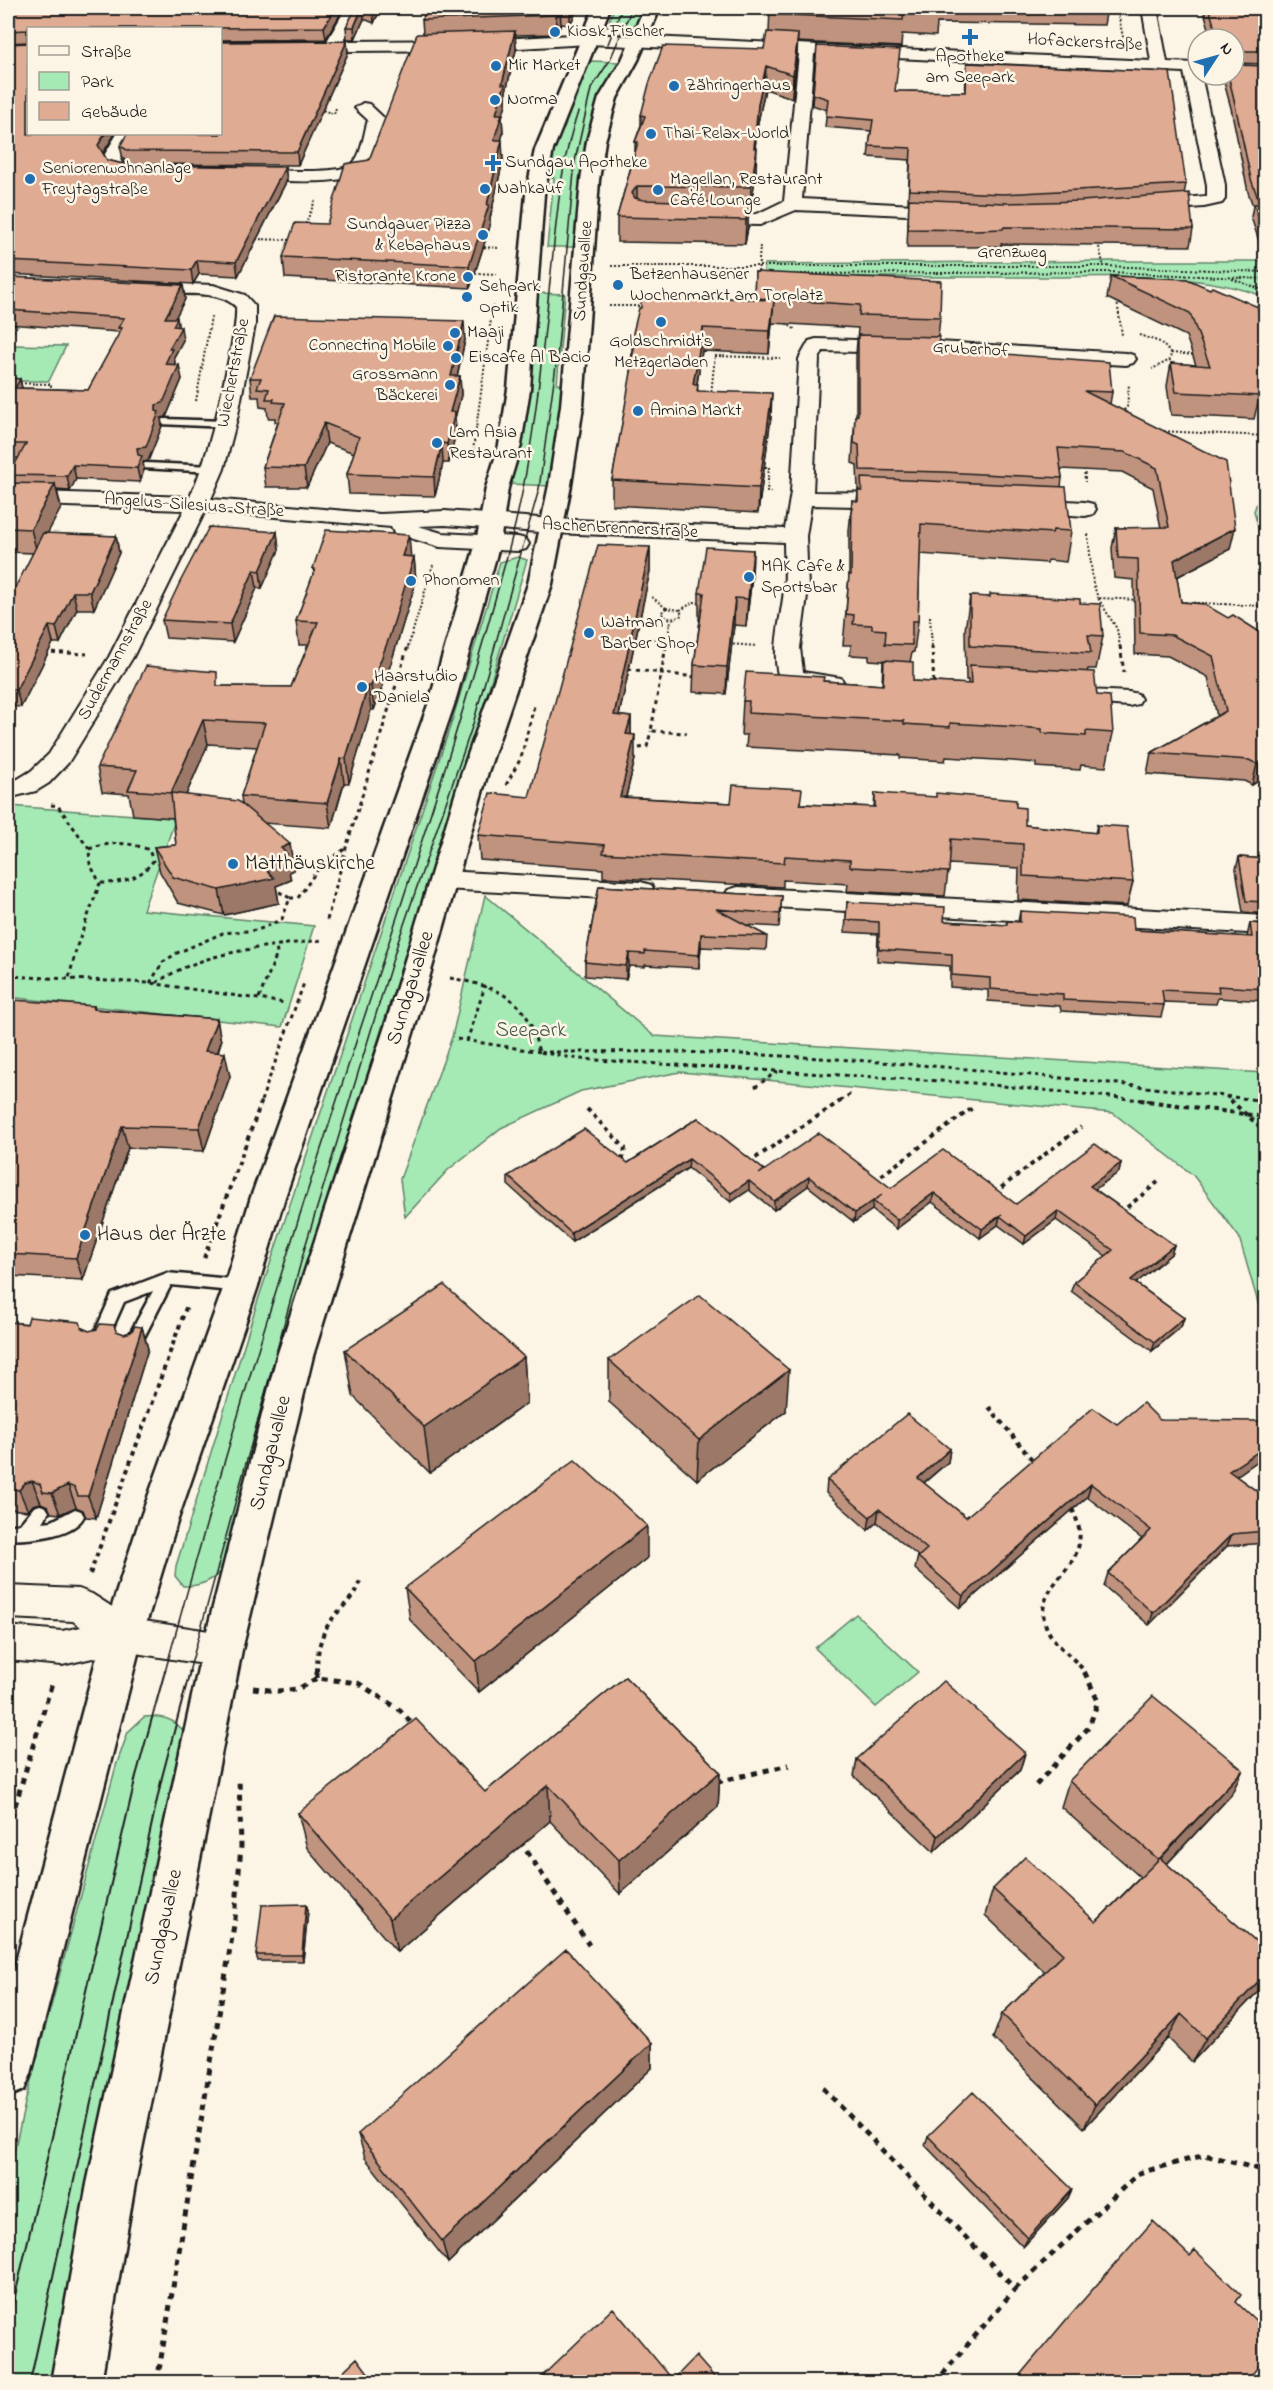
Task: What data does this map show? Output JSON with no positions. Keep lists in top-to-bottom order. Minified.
{"streets":{"street":["Hofackerstraße","Sundgauallee","Gruberhof","Wiechertstraße","Angelus-Silesius-Straße","Aschenbrennerstraße","Sudermannstraße"],"path":["Grenzweg"]},"crossings":[["Hofackerstraße","Sundgauallee"],["Sundgauallee","Aschenbrennerstraße"],["Wiechertstraße","Angelus-Silesius-Straße"],["Wiechertstraße","Sudermannstraße"],["Angelus-Silesius-Straße","Sudermannstraße"]],"parks":["Seepark"],"places":{"other":["Kiosk Fischer","Mir Market","Zähringerhaus","Norma","Thai-Relax-World","Seniorenwohnanlage Freytagstraße","Nahkauf","Magellan, Restaurant Café Lounge","Sundgauer Pizza & Kebaphaus","Ristorante Krone","Betzenhausener Wochenmarkt am Torplatz","Sehpark Optik","Goldschmidt's Metzgerladen","Maaji","Connecting Mobile","Eiscafe Al Bacio","Grossmann Bäckerei","Amina Markt","Lam Asia Restaurant","MAK Cafe & Sportsbar","Phonomen","Watman Barber Shop","Haarstudio Daniela","Matthäuskirche","Haus der Ärzte"],"health":["Apotheke am Seepark","Sundgau Apotheke"]},"legend":["Straße","Park","Gebäude"],"north":"top right"}
